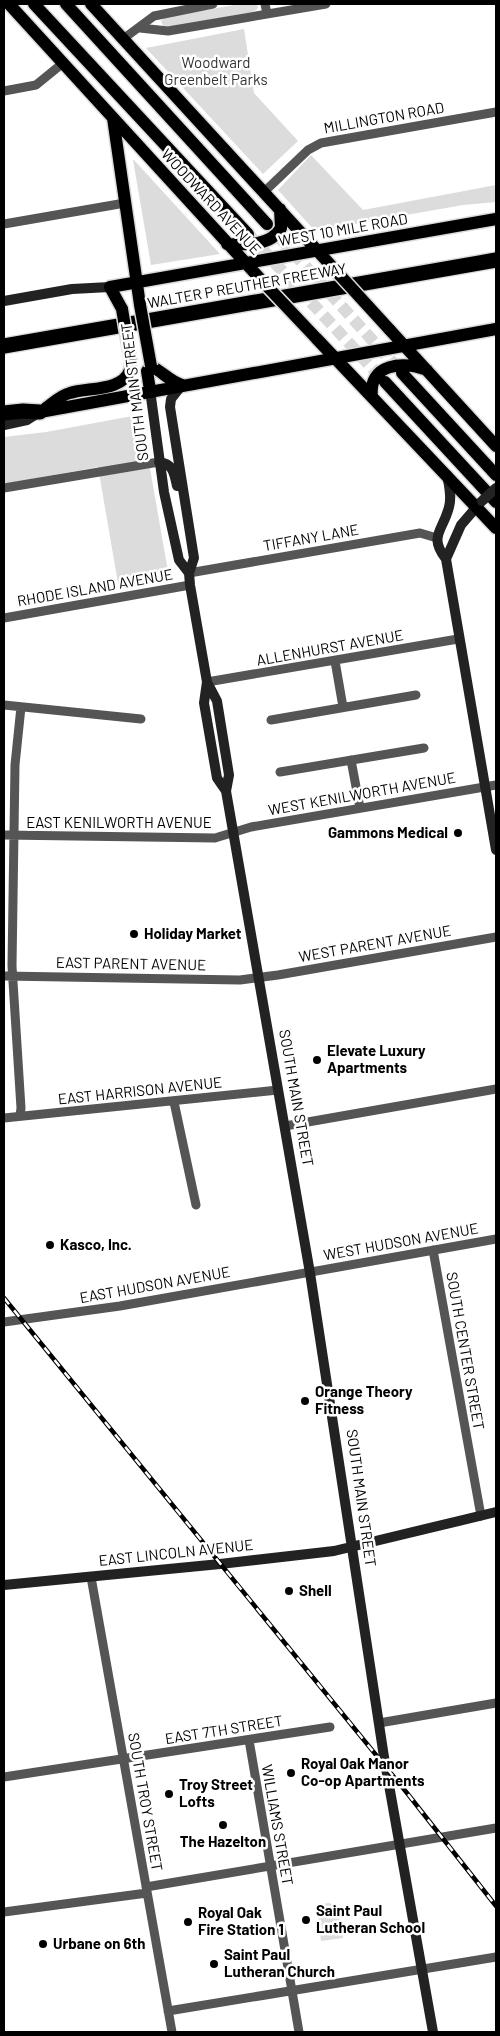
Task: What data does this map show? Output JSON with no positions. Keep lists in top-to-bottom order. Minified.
{"streets":{"highway":["WALTER P REUTHER FREEWAY"],"main road":["WOODWARD AVENUE","WEST 10 MILE ROAD","SOUTH MAIN STREET","EAST LINCOLN AVENUE"],"street":["MILLINGTON ROAD","TIFFANY LANE","RHODE ISLAND AVENUE","ALLENHURST AVENUE","WEST KENILWORTH AVENUE","EAST KENILWORTH AVENUE","WEST PARENT AVENUE","EAST PARENT AVENUE","EAST HARRISON AVENUE","WEST HUDSON AVENUE","EAST HUDSON AVENUE","SOUTH CENTER STREET","EAST 7TH STREET","SOUTH TROY STREET","WILLIAMS STREET"]},"crossings":[["WOODWARD AVENUE","WEST 10 MILE ROAD"],["WOODWARD AVENUE","SOUTH MAIN STREET"],["WEST 10 MILE ROAD","SOUTH MAIN STREET"],["SOUTH MAIN STREET","TIFFANY LANE"],["SOUTH MAIN STREET","RHODE ISLAND AVENUE"],["SOUTH MAIN STREET","ALLENHURST AVENUE"],["SOUTH MAIN STREET","WEST KENILWORTH AVENUE"],["SOUTH MAIN STREET","EAST KENILWORTH AVENUE"],["SOUTH MAIN STREET","WEST PARENT AVENUE"],["SOUTH MAIN STREET","EAST PARENT AVENUE"],["SOUTH MAIN STREET","EAST HARRISON AVENUE"],["SOUTH MAIN STREET","WEST HUDSON AVENUE"],["SOUTH MAIN STREET","EAST HUDSON AVENUE"],["SOUTH MAIN STREET","EAST LINCOLN AVENUE"],["WEST KENILWORTH AVENUE","EAST KENILWORTH AVENUE"],["WEST PARENT AVENUE","EAST PARENT AVENUE"],["WEST HUDSON AVENUE","EAST HUDSON AVENUE"],["WEST HUDSON AVENUE","SOUTH CENTER STREET"],["SOUTH CENTER STREET","EAST LINCOLN AVENUE"],["EAST LINCOLN AVENUE","SOUTH TROY STREET"],["EAST 7TH STREET","SOUTH TROY STREET"],["EAST 7TH STREET","WILLIAMS STREET"]],"parks":["Woodward Greenbelt Parks"],"places":["Gammons Medical","Holiday Market","Elevate Luxury Apartments","Kasco, Inc.","Orange Theory Fitness","Shell","Royal Oak Manor Co-op Apartments","Troy Street Lofts","The Hazelton","Saint Paul Lutheran School","Royal Oak Fire Station 1","Urbane on 6th","Saint Paul Lutheran Church"]}
